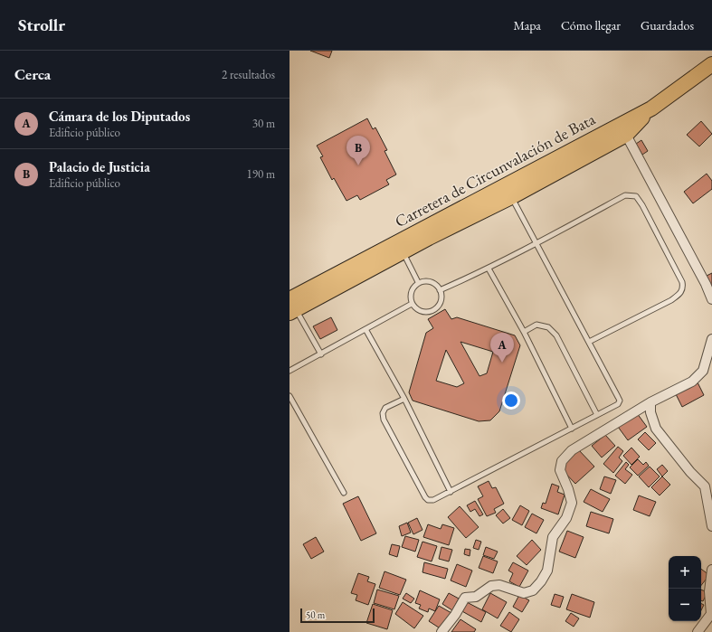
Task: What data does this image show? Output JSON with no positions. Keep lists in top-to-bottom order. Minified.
{"streets":{"main road":["Carretera de Circunvalación de Bata"]},"scale_bar":"50 m","page":{"header":"Strollr","nav":["Mapa","Cómo llegar","Guardados"],"heading":["Cerca","2 resultados"],"list":[{"mark":"A","name":"Cámara de los Diputados","note":"Edificio público","value":"30 m"},{"mark":"B","name":"Palacio de Justicia","note":"Edificio público","value":"190 m"}],"pins":["B","A"],"map_buttons":["+","−"],"scale":"50 m"}}
